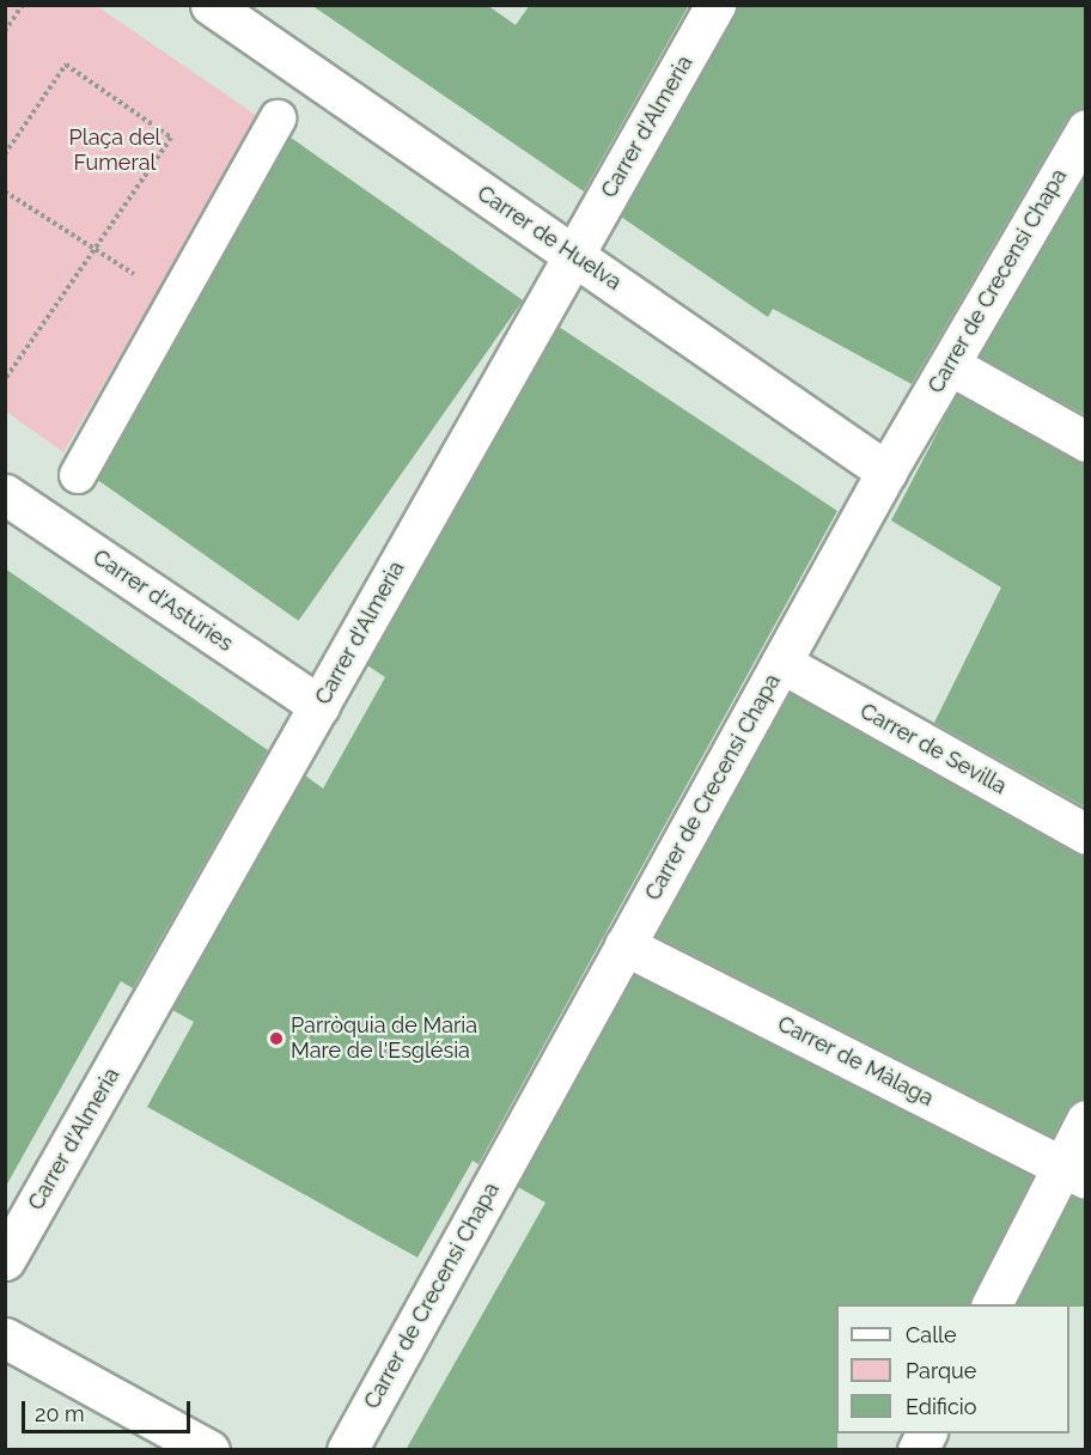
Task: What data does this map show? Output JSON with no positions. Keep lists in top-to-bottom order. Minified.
{"streets":{"street":["Carrer d'Almeria","Carrer de Huelva","Carrer de Crecensi Chapa","Carrer d'Astúries","Carrer de Sevilla","Carrer de Màlaga"]},"crossings":[["Carrer d'Almeria","Carrer de Huelva"],["Carrer d'Almeria","Carrer d'Astúries"],["Carrer de Huelva","Carrer de Crecensi Chapa"],["Carrer de Crecensi Chapa","Carrer de Sevilla"],["Carrer de Crecensi Chapa","Carrer de Màlaga"]],"parks":["Plaça del Fumeral"],"places":["Parròquia de Maria Mare de l'Església"],"legend":["Calle","Parque","Edificio"],"scale_bar":"20 m"}
